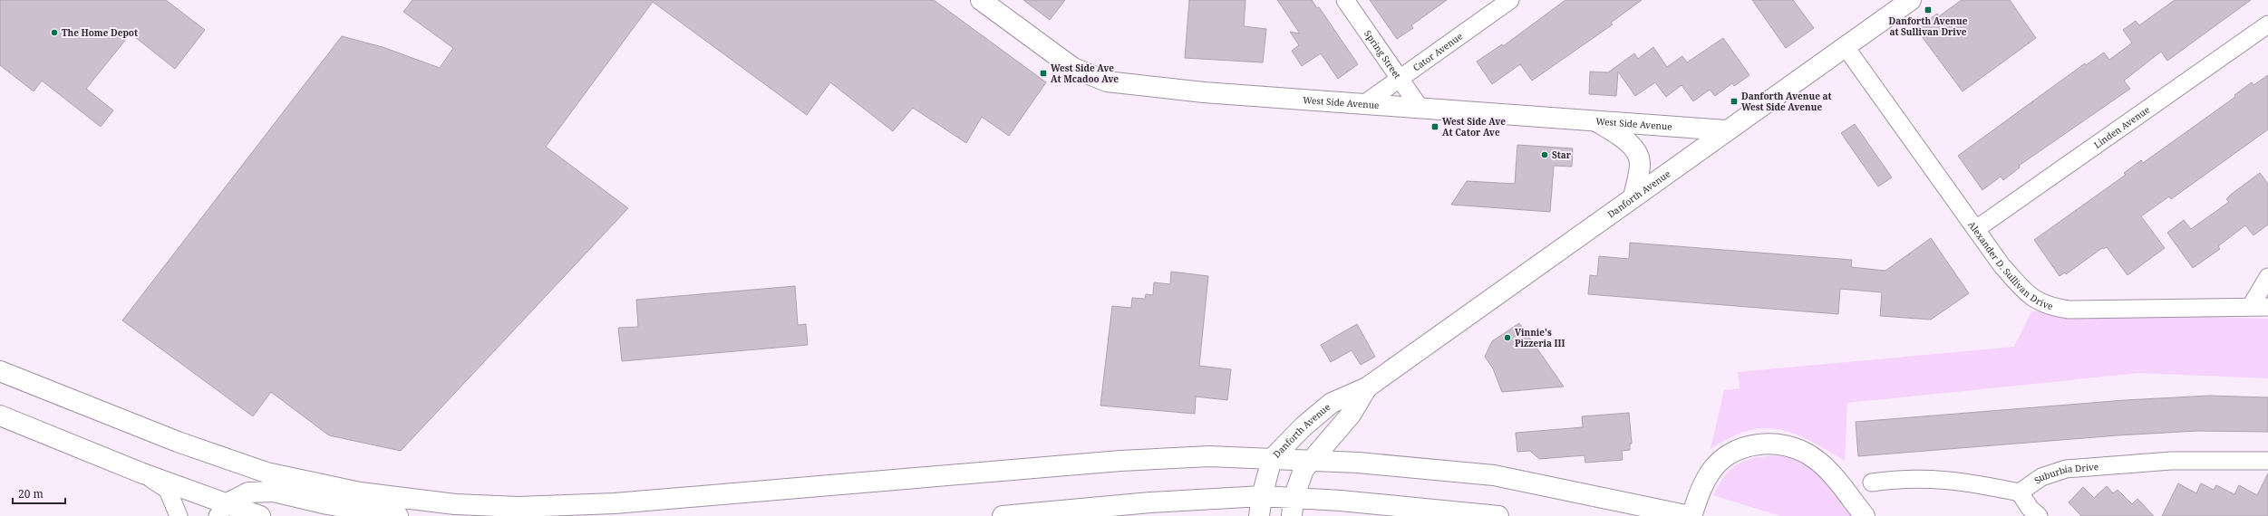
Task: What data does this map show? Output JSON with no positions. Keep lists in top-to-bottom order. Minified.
{"streets":{"main road":["West Side Avenue","Danforth Avenue"],"street":["Cator Avenue","Spring Street","Linden Avenue","Alexander D. Sullivan Drive","Suburbia Drive"]},"crossings":[["Cator Avenue","Spring Street"],["Cator Avenue","West Side Avenue"],["Spring Street","West Side Avenue"],["West Side Avenue","Danforth Avenue"],["Linden Avenue","Alexander D. Sullivan Drive"],["Danforth Avenue","Alexander D. Sullivan Drive"]],"places":{"transit":["Danforth Avenue at Sullivan Drive","West Side Ave At Mcadoo Ave","Danforth Avenue at West Side Avenue","West Side Ave At Cator Ave"],"other":["The Home Depot","Star","Vinnie's Pizzeria III"]},"scale_bar":"20 m"}
